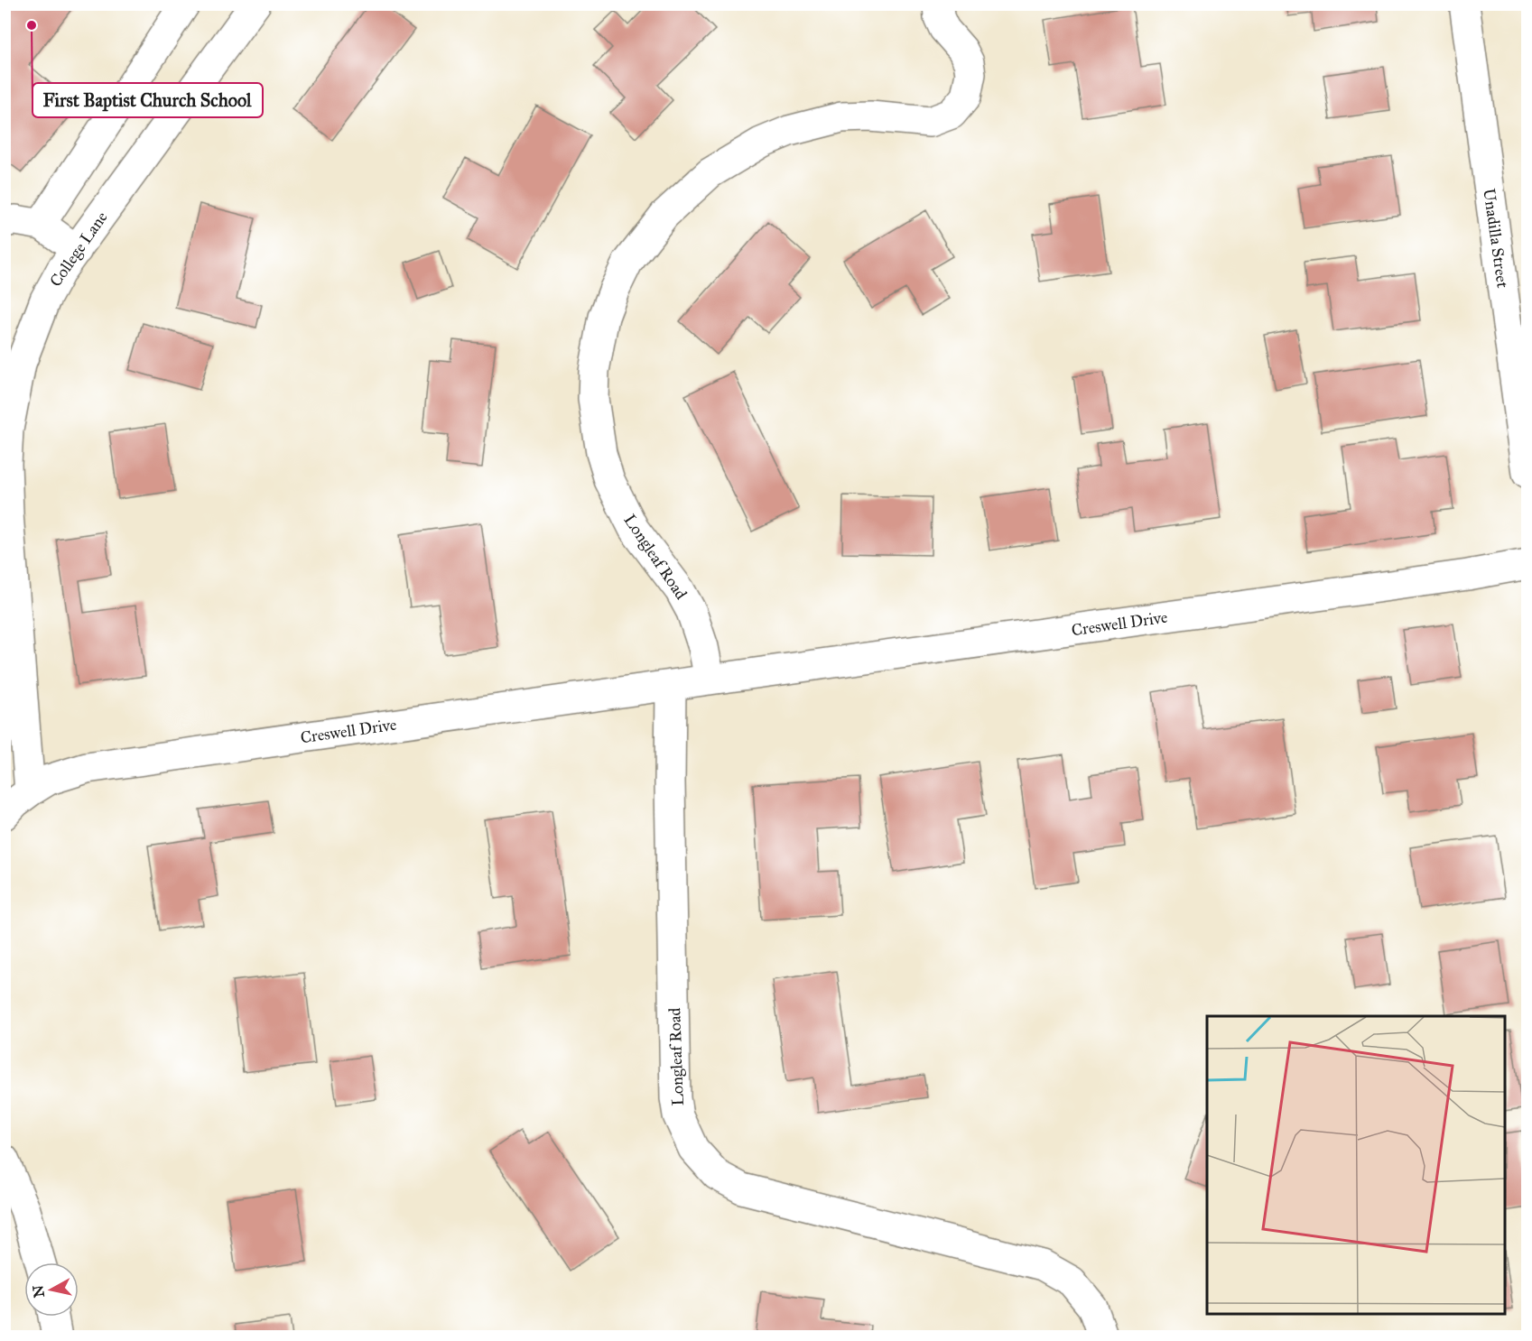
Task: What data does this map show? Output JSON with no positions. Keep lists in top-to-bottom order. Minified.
{"streets":{"street":["Unadilla Street","College Lane","Longleaf Road","Creswell Drive"]},"crossings":[["College Lane","Creswell Drive"],["Longleaf Road","Creswell Drive"]],"places":["First Baptist Church School"],"north":"left"}
